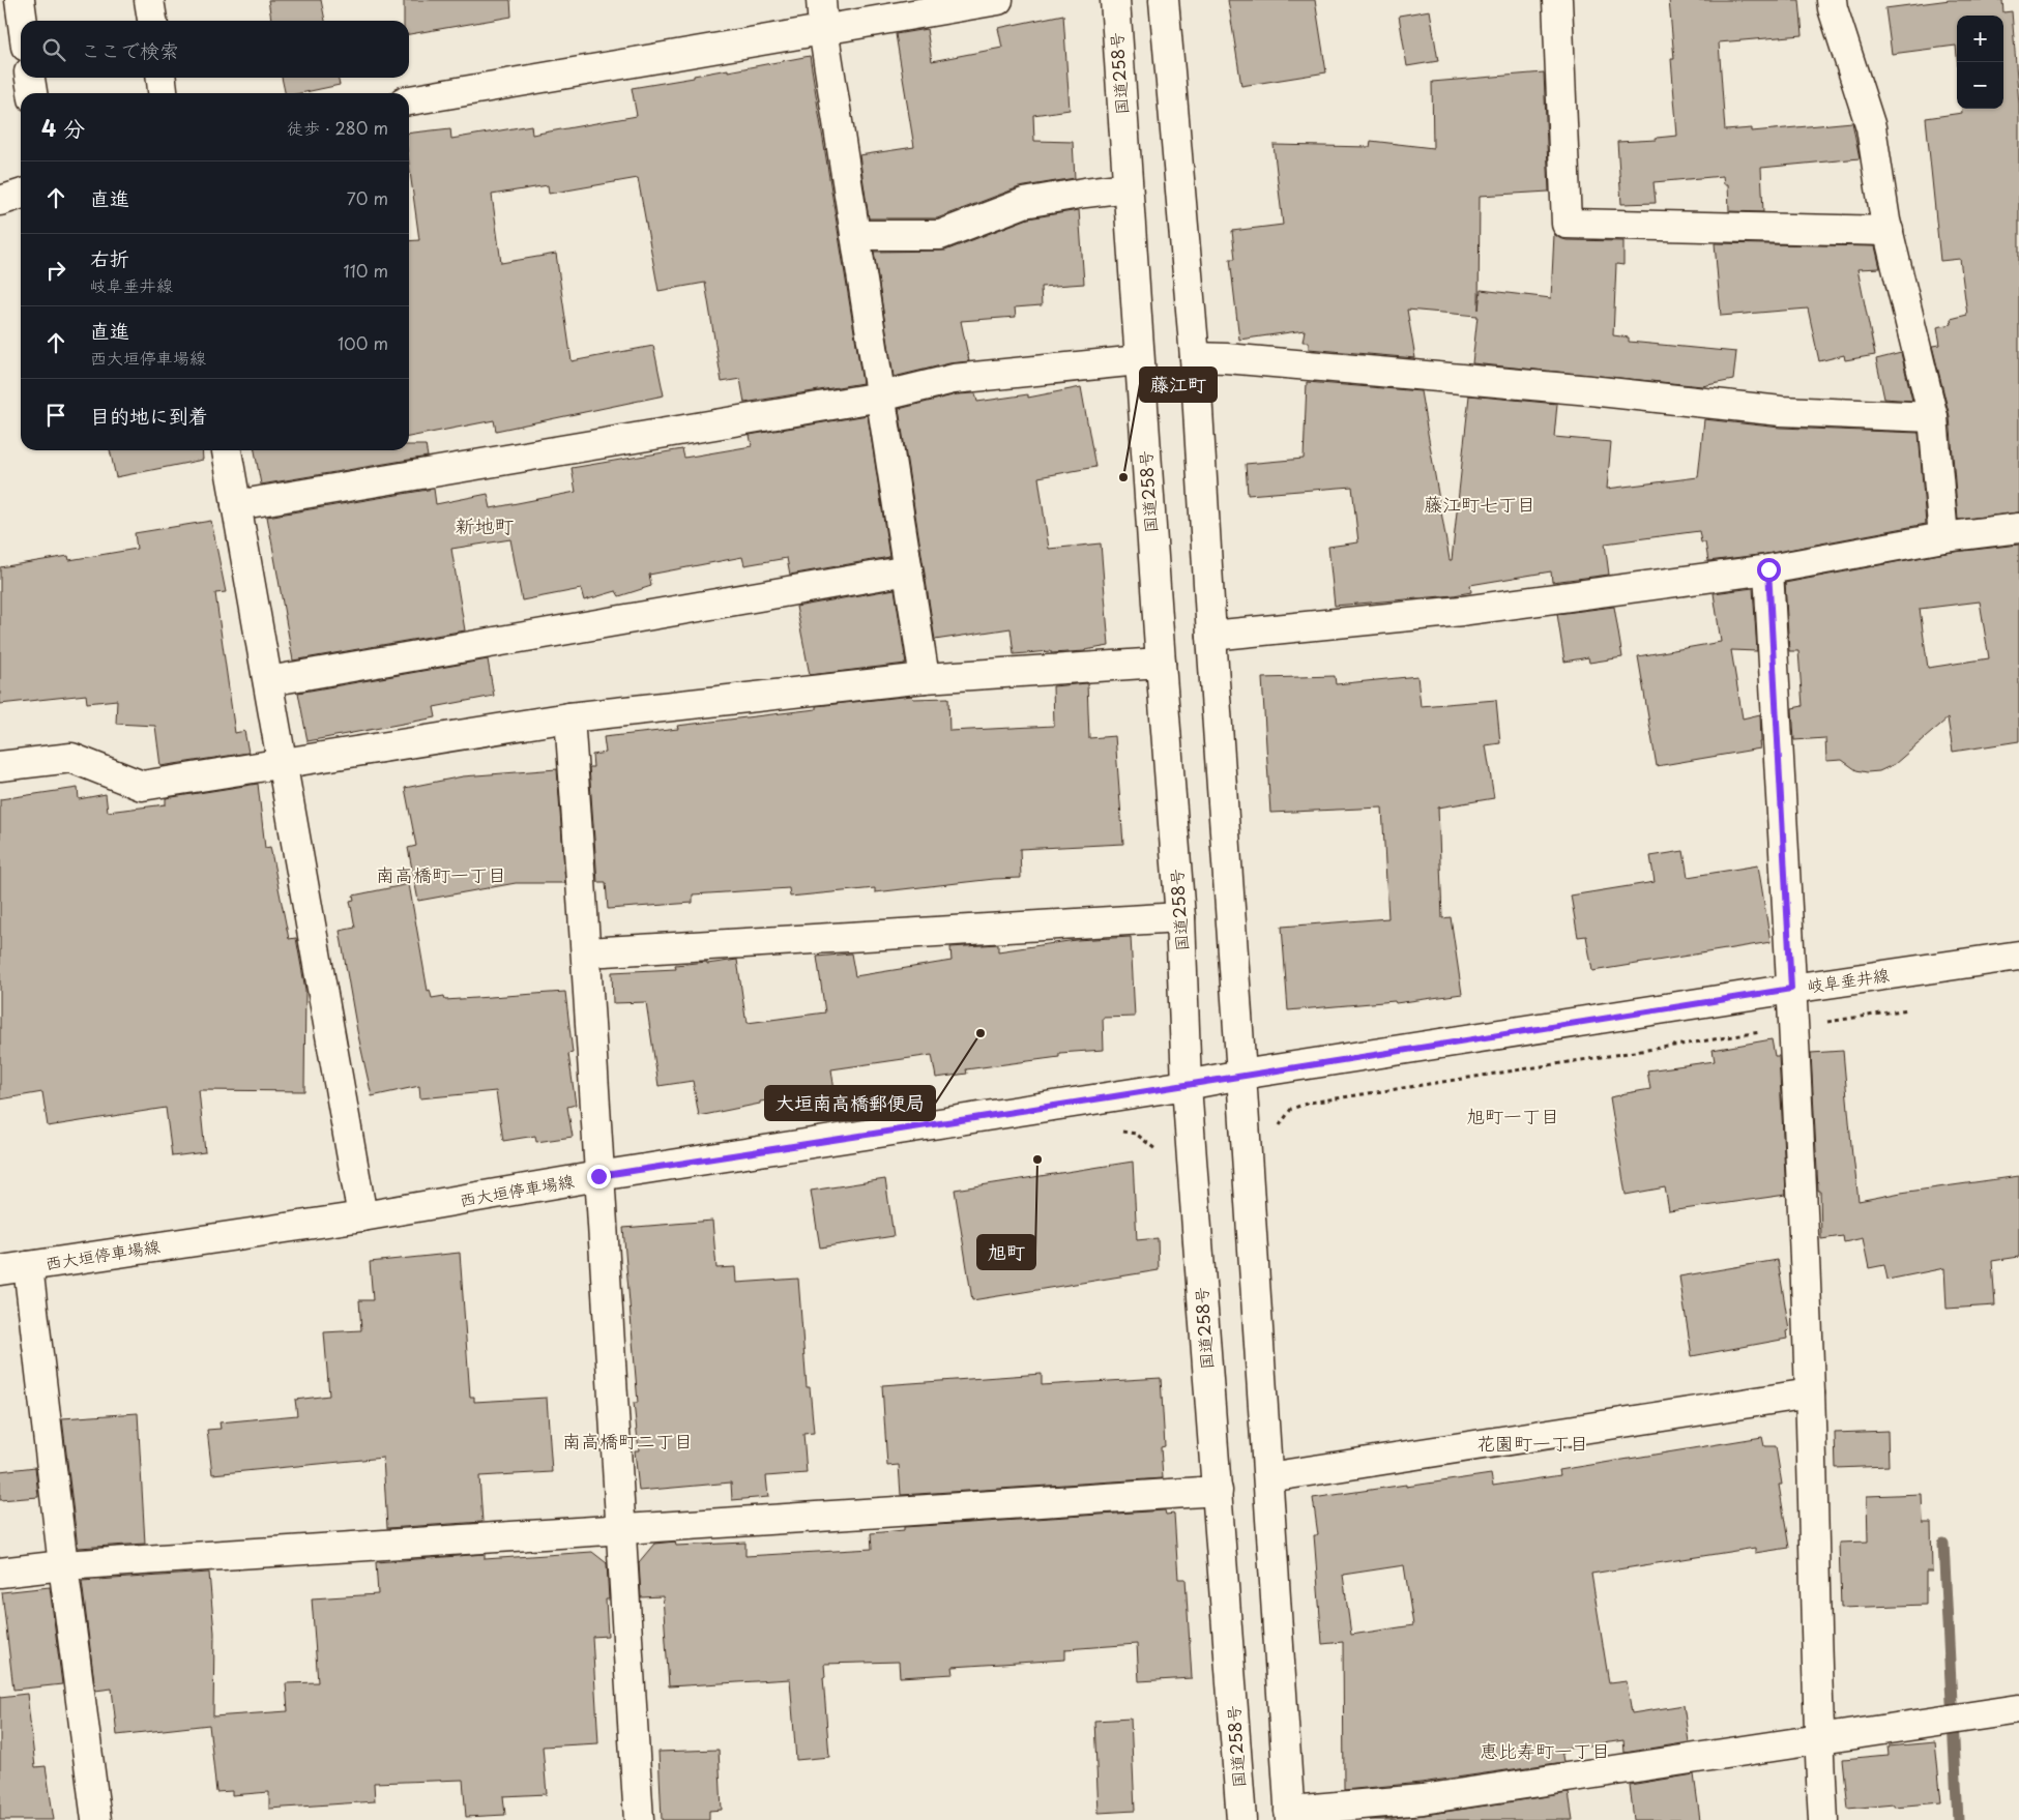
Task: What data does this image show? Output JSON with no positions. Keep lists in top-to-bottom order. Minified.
{"streets":{"main road":["国道258号","岐阜垂井線","西大垣停車場線"]},"crossings":[["国道258号","岐阜垂井線"],["国道258号","西大垣停車場線"],["岐阜垂井線","西大垣停車場線"]],"districts":["藤江町七丁目","新地町","南高橋町一丁目","旭町一丁目","南高橋町二丁目","花園町一丁目","恵比寿町一丁目"],"places":["藤江町","大垣南高橋郵便局","旭町"],"page":{"map_buttons":["+","−"],"search":"ここで検索","heading":["4 分","徒歩 · 280 m"],"list":[["直進","70 m"],["右折","岐阜垂井線","110 m"],["直進","西大垣停車場線","100 m"],"目的地に到着"]}}
